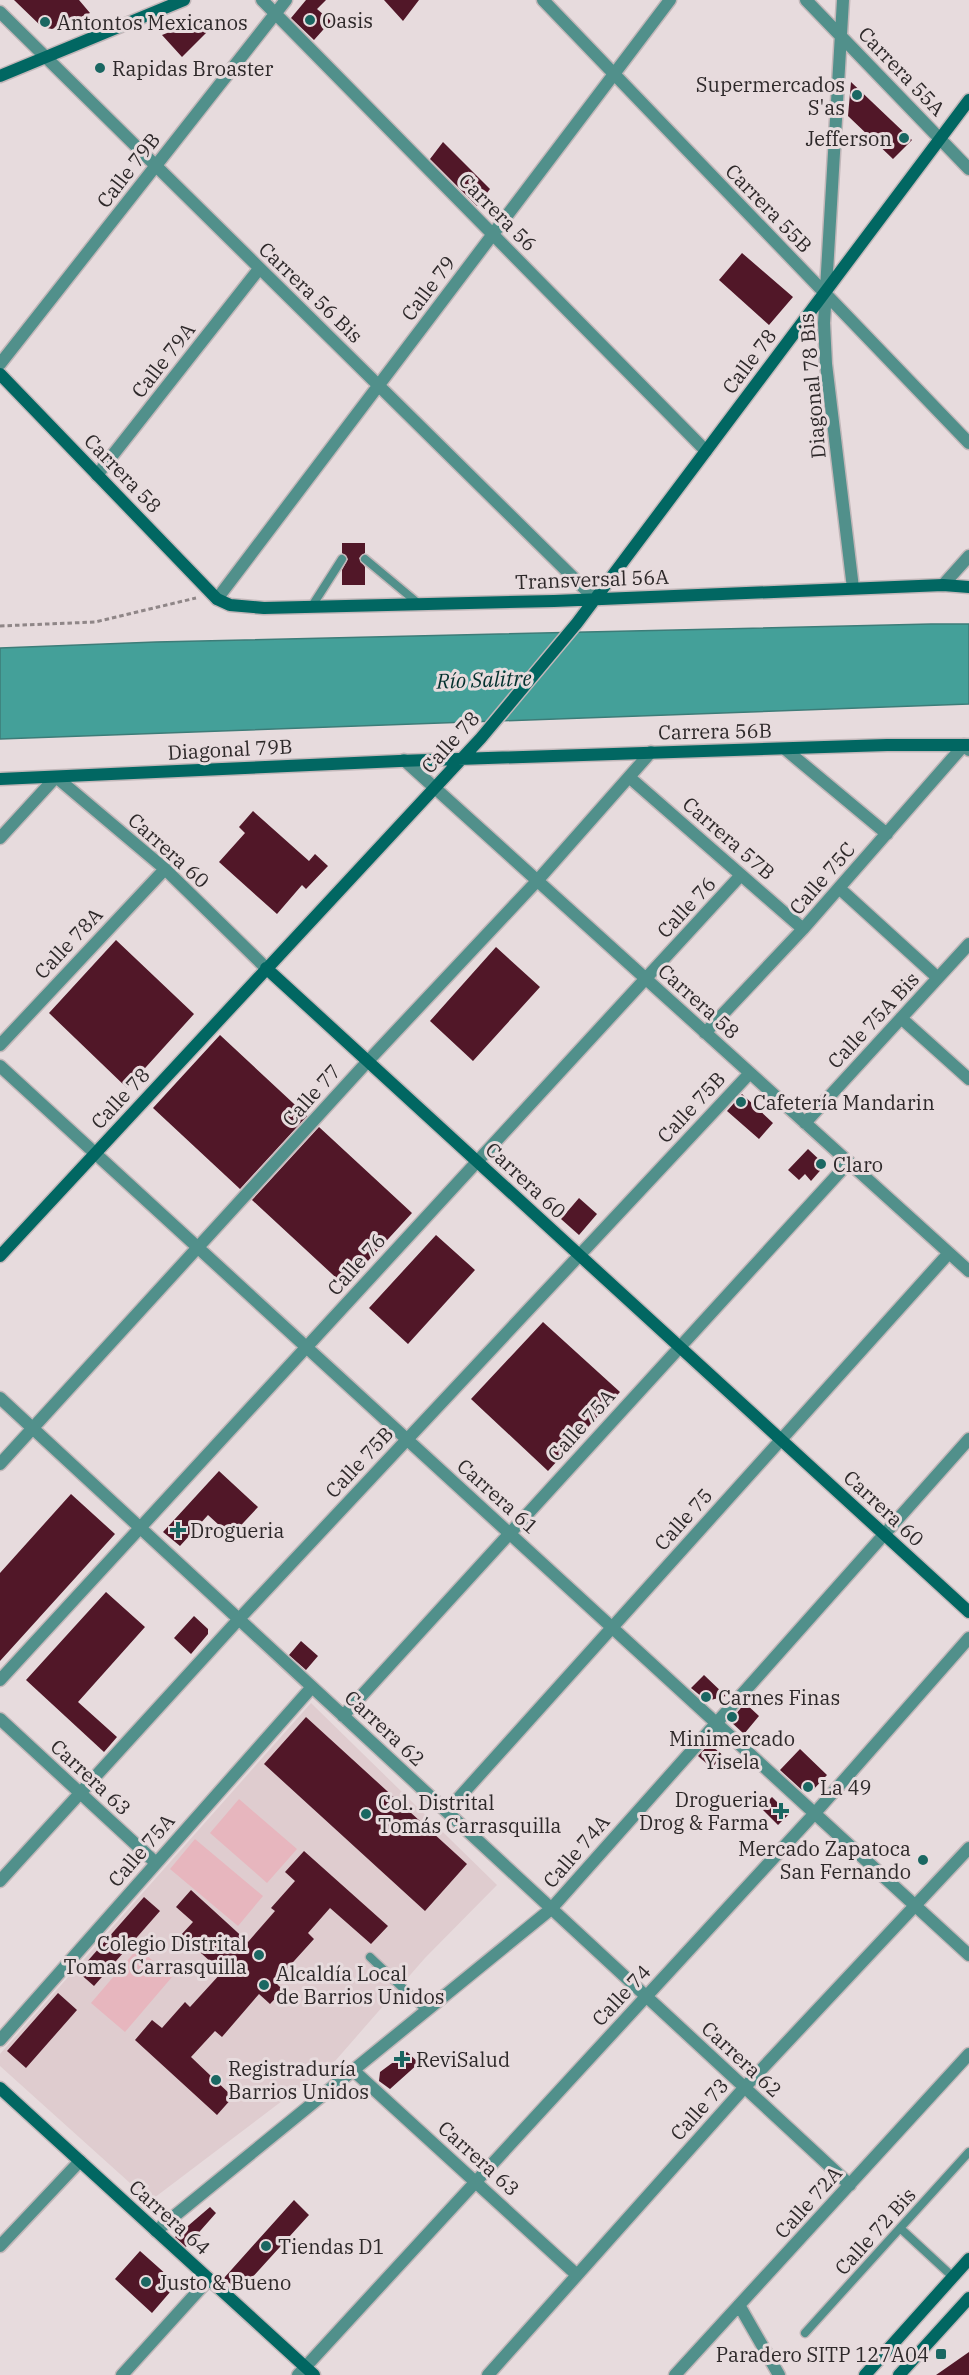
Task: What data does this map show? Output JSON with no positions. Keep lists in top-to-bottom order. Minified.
{"streets":{"street":["Carrera 55A","Calle 79B","Carrera 55B","Carrera 56","Calle 79","Carrera 56 Bis","Calle 79A","Calle 78","Diagonal 78 Bis","Carrera 58","Transversal 56A","Carrera 56B","Diagonal 79B","Carrera 57B","Carrera 60","Calle 75C","Calle 76","Calle 78A","Calle 75A Bis","Calle 77","Calle 75B","Calle 75A","Carrera 61","Calle 75","Carrera 62","Carrera 63","Calle 74A","Calle 74","Calle 73","Calle 72A","Carrera 64"],"lane":["Calle 72 Bis"]},"crossings":[["Carrera 55A","Calle 78"],["Carrera 55A","Diagonal 78 Bis"],["Calle 79B","Carrera 56"],["Calle 79B","Carrera 56 Bis"],["Carrera 55B","Calle 79"],["Carrera 55B","Calle 78"],["Carrera 55B","Diagonal 78 Bis"],["Carrera 56","Calle 79"],["Carrera 56","Calle 78"],["Calle 79","Carrera 56 Bis"],["Calle 79","Carrera 58"],["Calle 79","Transversal 56A"],["Carrera 56 Bis","Calle 79A"],["Carrera 56 Bis","Calle 78"],["Carrera 56 Bis","Transversal 56A"],["Calle 79A","Carrera 58"],["Calle 78","Diagonal 78 Bis"],["Calle 78","Carrera 58"],["Calle 78","Transversal 56A"],["Calle 78","Carrera 56B"],["Calle 78","Diagonal 79B"],["Calle 78","Carrera 60"],["Calle 78","Carrera 61"],["Diagonal 78 Bis","Transversal 56A"],["Carrera 58","Transversal 56A"],["Carrera 58","Diagonal 79B"],["Carrera 58","Calle 75C"],["Carrera 58","Calle 76"],["Carrera 58","Calle 75A Bis"],["Carrera 58","Calle 77"],["Carrera 58","Calle 75B"],["Carrera 58","Calle 75A"],["Carrera 58","Calle 75"],["Carrera 56B","Diagonal 79B"],["Carrera 56B","Calle 75C"],["Carrera 56B","Calle 77"],["Diagonal 79B","Carrera 60"],["Carrera 57B","Calle 75C"],["Carrera 57B","Calle 76"],["Carrera 57B","Calle 77"],["Carrera 60","Calle 76"],["Carrera 60","Calle 78A"],["Carrera 60","Calle 77"],["Carrera 60","Calle 75B"],["Carrera 60","Calle 75A"],["Carrera 60","Calle 75"],["Carrera 60","Calle 74A"],["Calle 76","Carrera 61"],["Calle 76","Carrera 62"],["Calle 77","Carrera 61"],["Calle 77","Carrera 62"],["Calle 75B","Carrera 61"],["Calle 75B","Carrera 62"],["Calle 75B","Carrera 63"],["Calle 75A","Carrera 61"],["Calle 75A","Carrera 62"],["Calle 75A","Carrera 63"],["Carrera 61","Calle 75"],["Carrera 61","Calle 74A"],["Carrera 61","Calle 74"],["Carrera 61","Calle 73"],["Calle 75","Carrera 62"],["Carrera 62","Calle 74A"],["Carrera 62","Calle 74"],["Carrera 62","Calle 73"],["Carrera 62","Calle 72A"],["Carrera 63","Calle 74A"],["Carrera 63","Calle 74"],["Carrera 63","Calle 73"],["Calle 74A","Carrera 64"],["Calle 74","Carrera 64"]],"water":["Río Salitre"],"places":{"other":["Oasis","Antontos Mexicanos","Rapidas Broaster","Supermercados S'as","Jefferson","Cafetería Mandarin","Claro","Carnes Finas","Minimercado Yisela","La 49","Col. Distrital Tomás Carrasquilla","Mercado Zapatoca San Fernando","Colegio Distrital Tomas Carrasquilla","Alcaldía Local de Barrios Unidos","Registraduría Barrios Unidos","Tiendas D1","Justo & Bueno"],"health":["Drogueria","Drogueria Drog & Farma","ReviSalud"],"transit":["Paradero SITP 127A04"]}}
